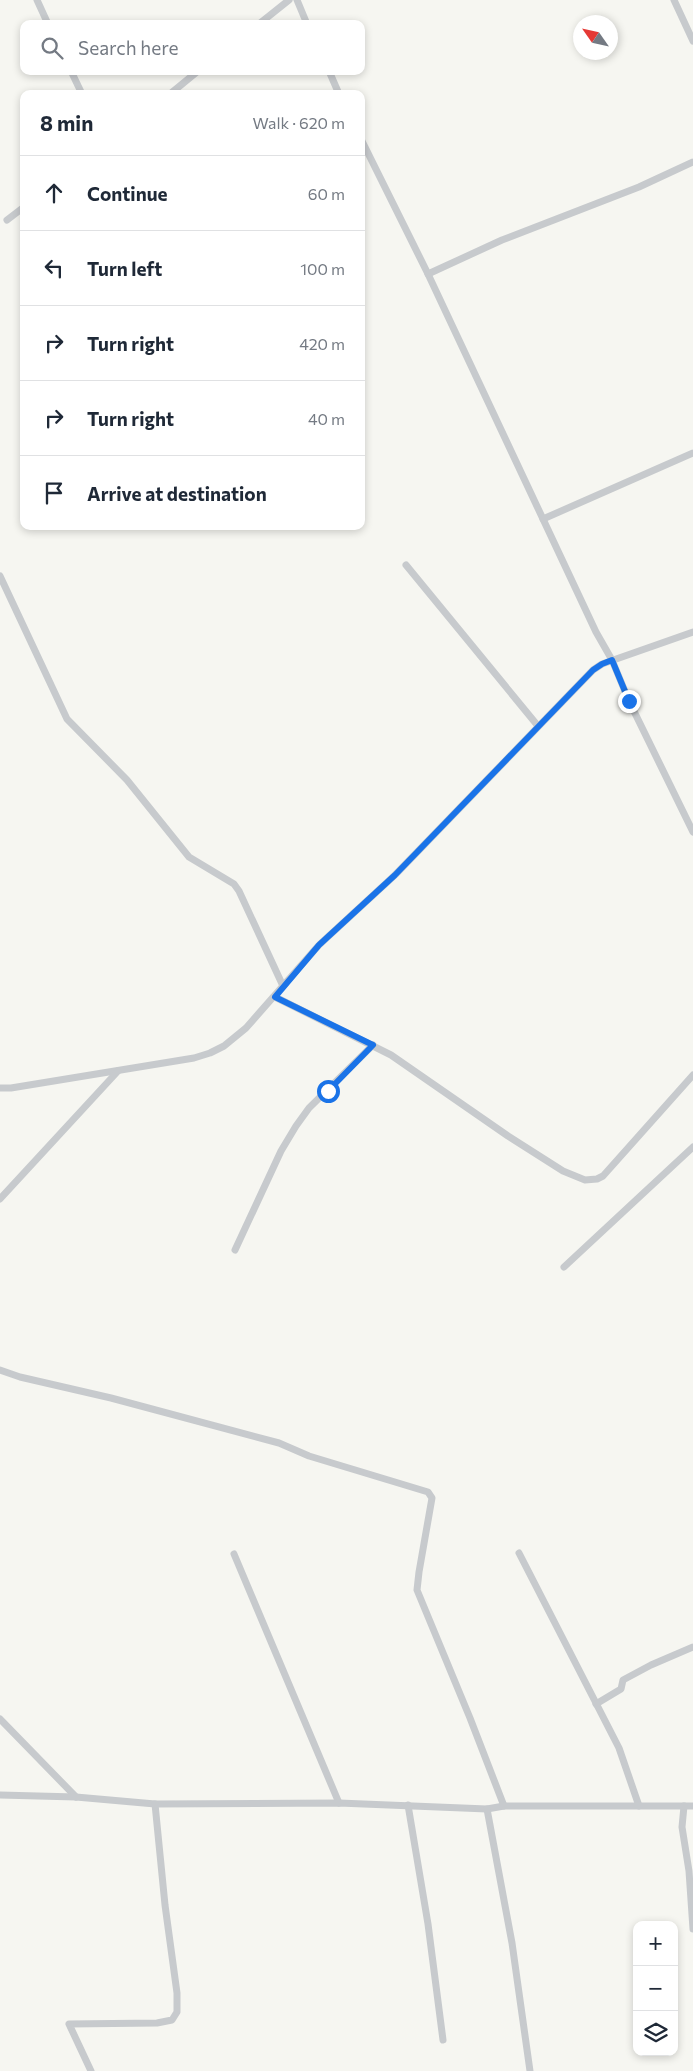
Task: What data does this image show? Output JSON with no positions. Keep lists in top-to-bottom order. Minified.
{"north":"top left","page":{"search":"Search here","heading":["8 min","Walk · 620 m"],"list":[["Continue","60 m"],["Turn left","100 m"],["Turn right","420 m"],["Turn right","40 m"],"Arrive at destination"],"map_buttons":["+","−"]}}
